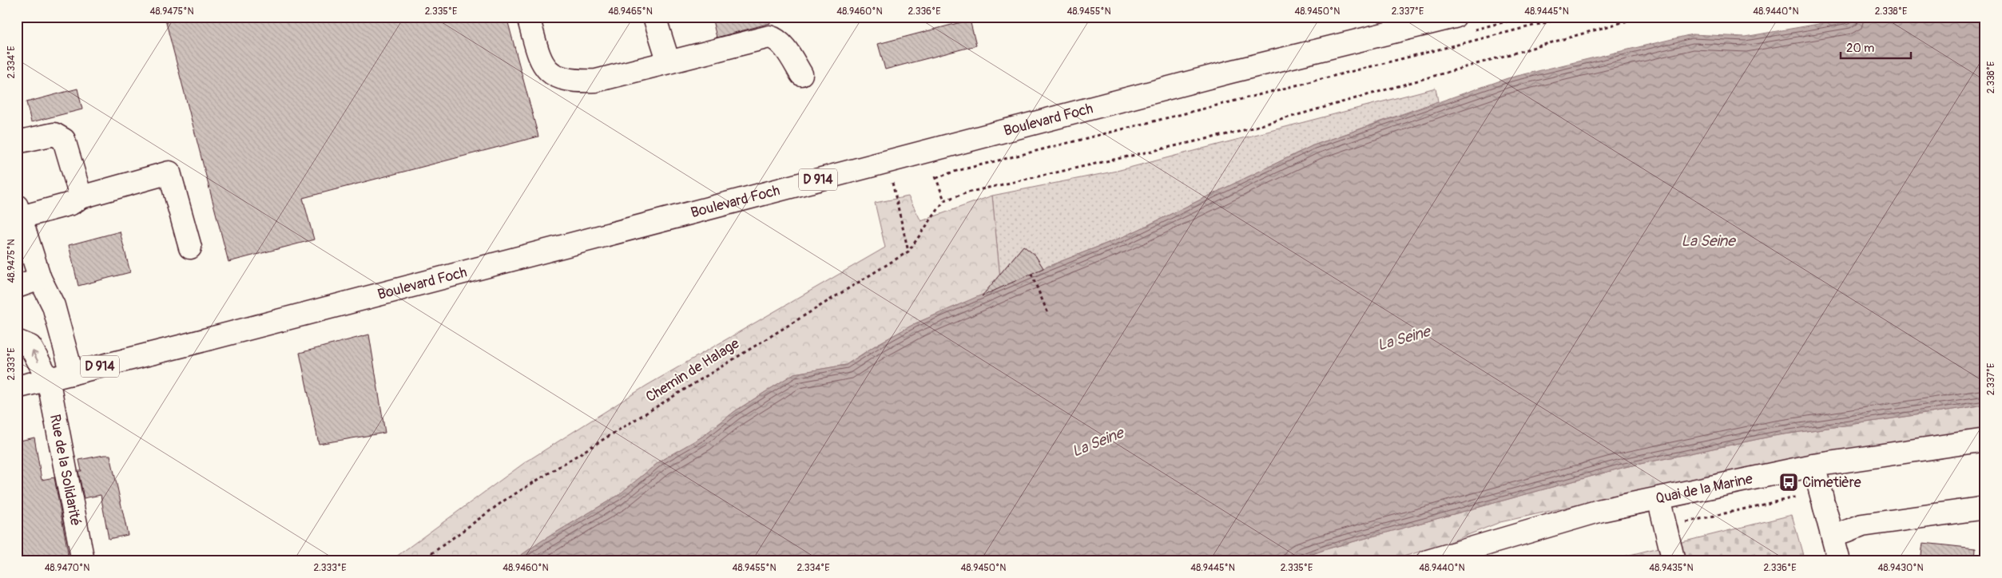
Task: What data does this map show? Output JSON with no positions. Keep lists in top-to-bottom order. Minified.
{"streets":{"main road":["Boulevard Foch","D 914","Rue de la Solidarité","Quai de la Marine"],"path":["Chemin de Halage"]},"crossings":[["Boulevard Foch","Rue de la Solidarité"]],"water":["La Seine"],"places":{"bus stop":["Cimetière"]},"scale_bar":"20 m","coordinates":["48.9475°N","2.335°E","48.9465°N","48.9460°N","2.336°E","48.9455°N","48.9450°N","2.337°E","48.9445°N","48.9440°N","2.338°E","2.334°E","2.333°E","48.9470°N","48.9435°N","48.9430°N"]}
